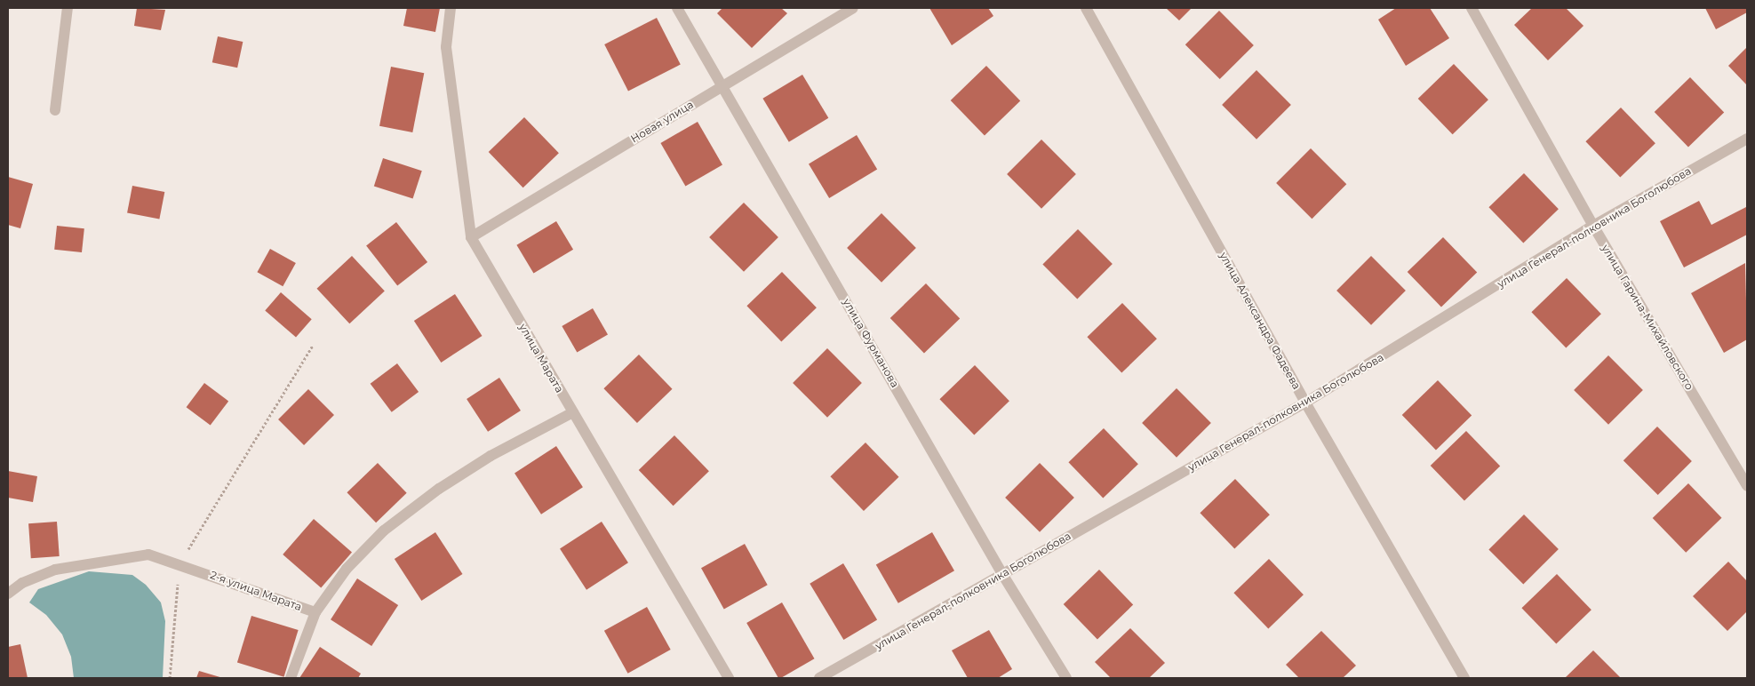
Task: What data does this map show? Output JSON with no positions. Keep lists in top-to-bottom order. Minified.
{"streets":{"street":["Новая улица","улица Генерал-полковника Боголюбова","улица Гарина-Михайловского","улица Александра Фадеева","улица Фурманова","улица Марата","2-я улица Марата"]},"crossings":[["Новая улица","улица Фурманова"],["Новая улица","улица Марата"],["улица Генерал-полковника Боголюбова","улица Гарина-Михайловского"],["улица Генерал-полковника Боголюбова","улица Александра Фадеева"],["улица Генерал-полковника Боголюбова","улица Фурманова"],["улица Марата","2-я улица Марата"]]}
